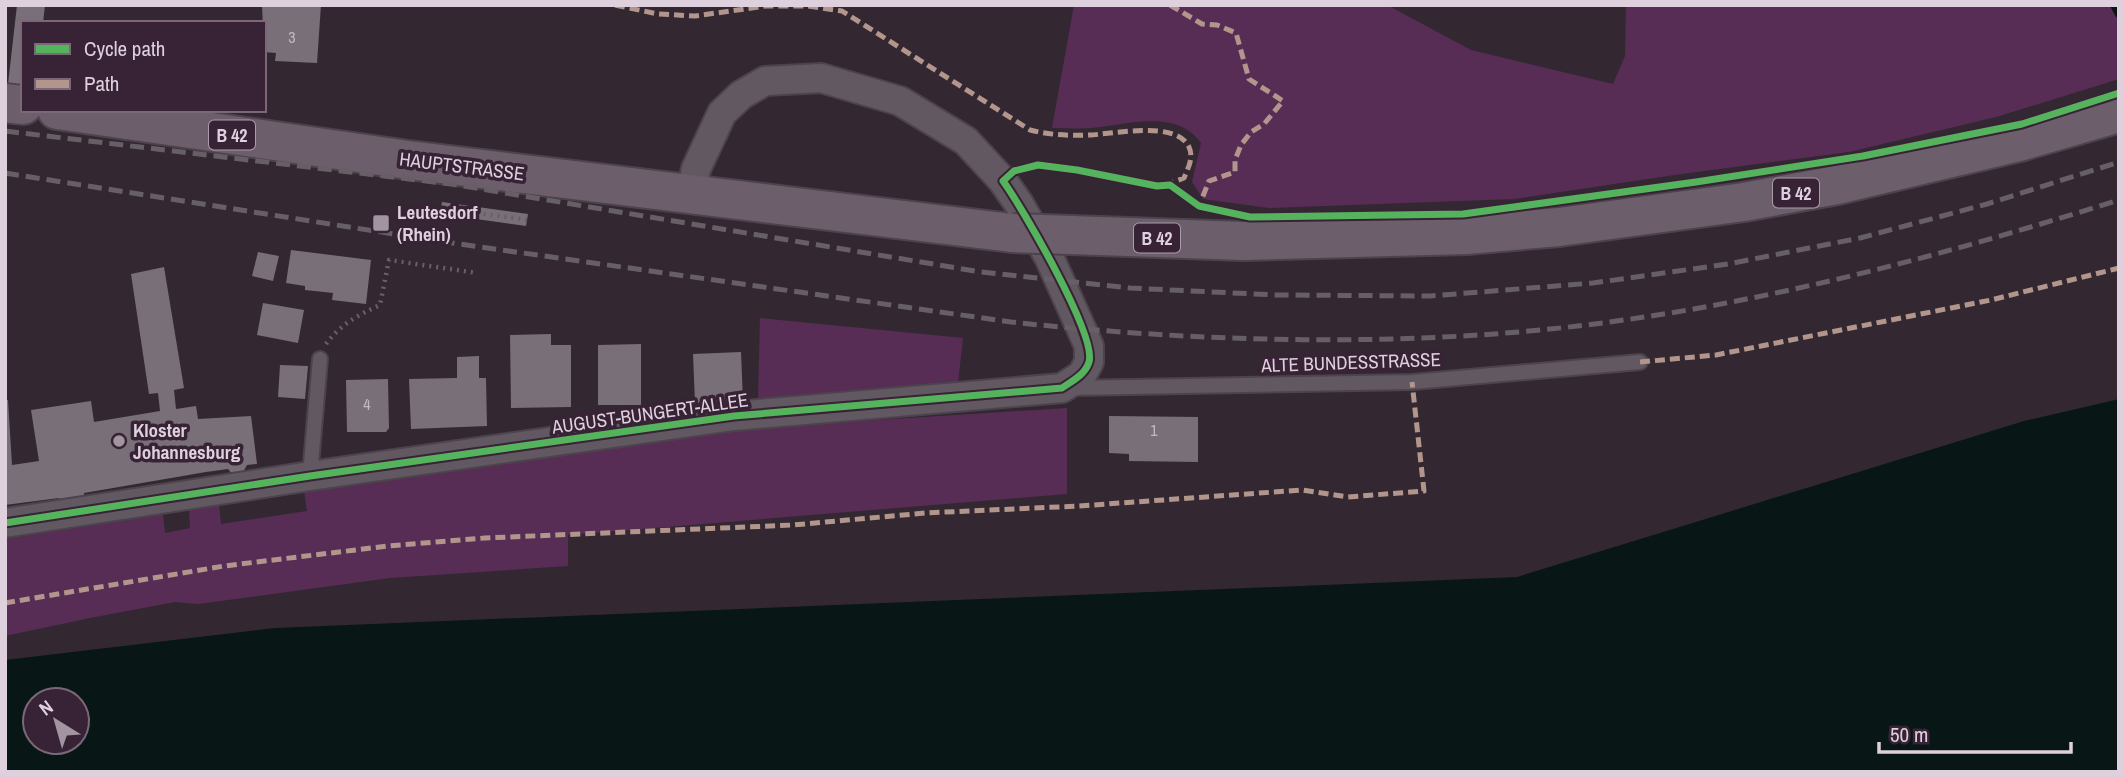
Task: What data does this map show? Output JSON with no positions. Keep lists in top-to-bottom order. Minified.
{"streets":{"main road":["B 42","HAUPTSTRASSE"],"street":["AUGUST-BUNGERT-ALLEE"],"lane":["ALTE BUNDESSTRASSE"]},"crossings":[["ALTE BUNDESSTRASSE","AUGUST-BUNGERT-ALLEE"]],"places":{"transit":["Leutesdorf (Rhein)"],"other":["Kloster Johannesburg"]},"house_numbers":["3","4","1"],"legend":["Cycle path","Path"],"scale_bar":"50 m","north":"top left"}
